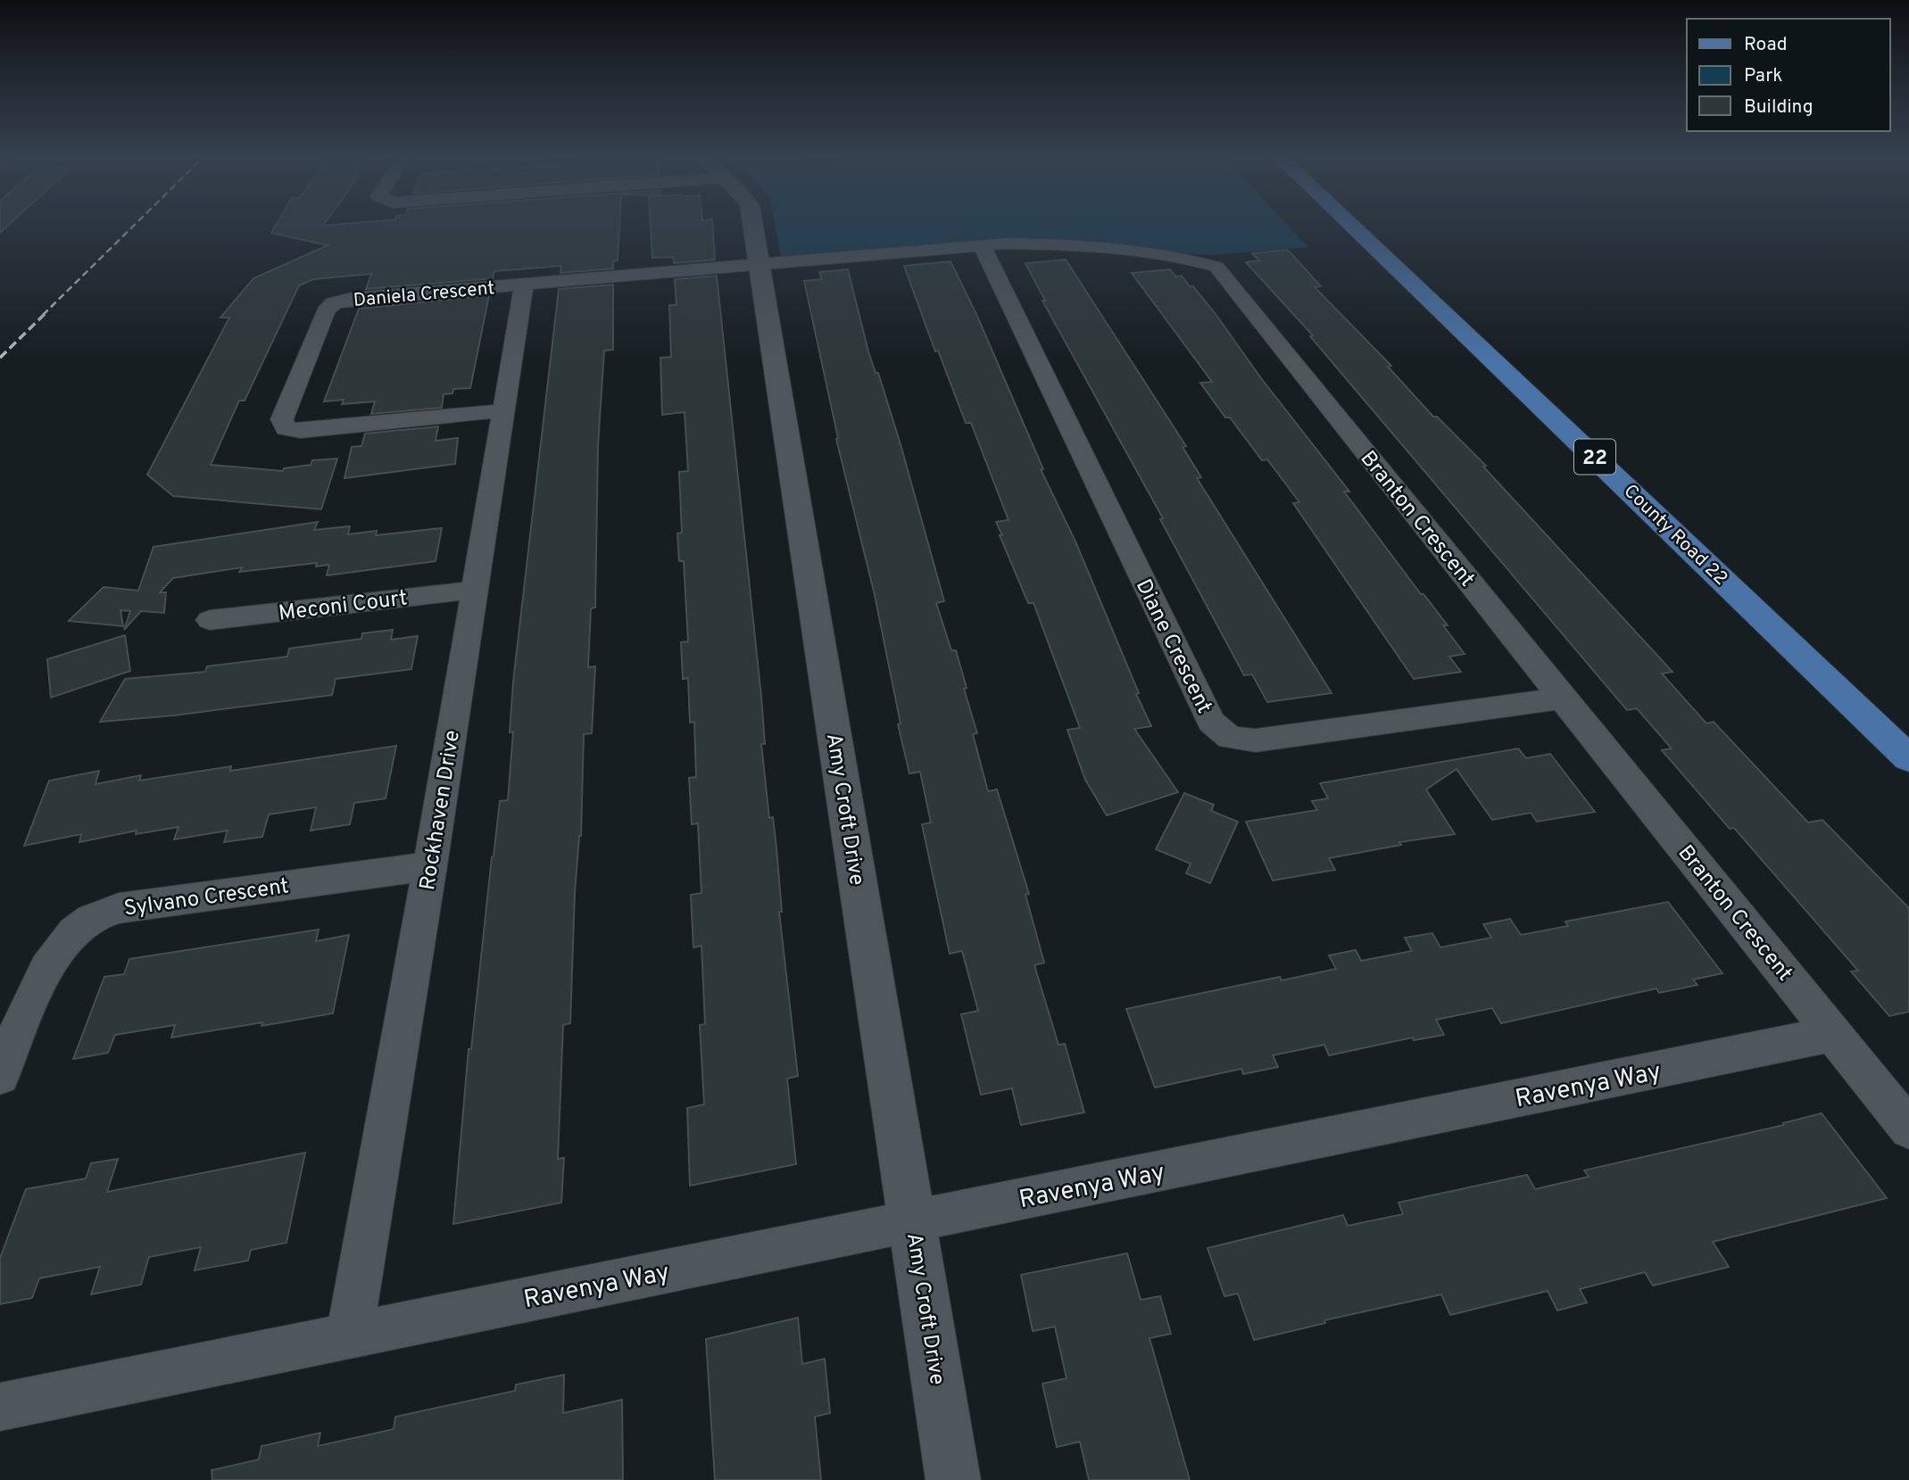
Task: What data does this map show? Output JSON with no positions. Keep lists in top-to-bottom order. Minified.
{"streets":{"main road":["22","County Road 22"],"street":["Daniela Crescent","Branton Crescent","Meconi Court","Diane Crescent","Amy Croft Drive","Rockhaven Drive","Sylvano Crescent","Ravenya Way"]},"crossings":[["Daniela Crescent","Branton Crescent"],["Daniela Crescent","Amy Croft Drive"],["Daniela Crescent","Rockhaven Drive"],["Branton Crescent","Diane Crescent"],["Branton Crescent","Amy Croft Drive"],["Branton Crescent","Ravenya Way"],["Meconi Court","Rockhaven Drive"],["Amy Croft Drive","Ravenya Way"],["Rockhaven Drive","Sylvano Crescent"],["Rockhaven Drive","Ravenya Way"]],"legend":["Road","Park","Building"]}
